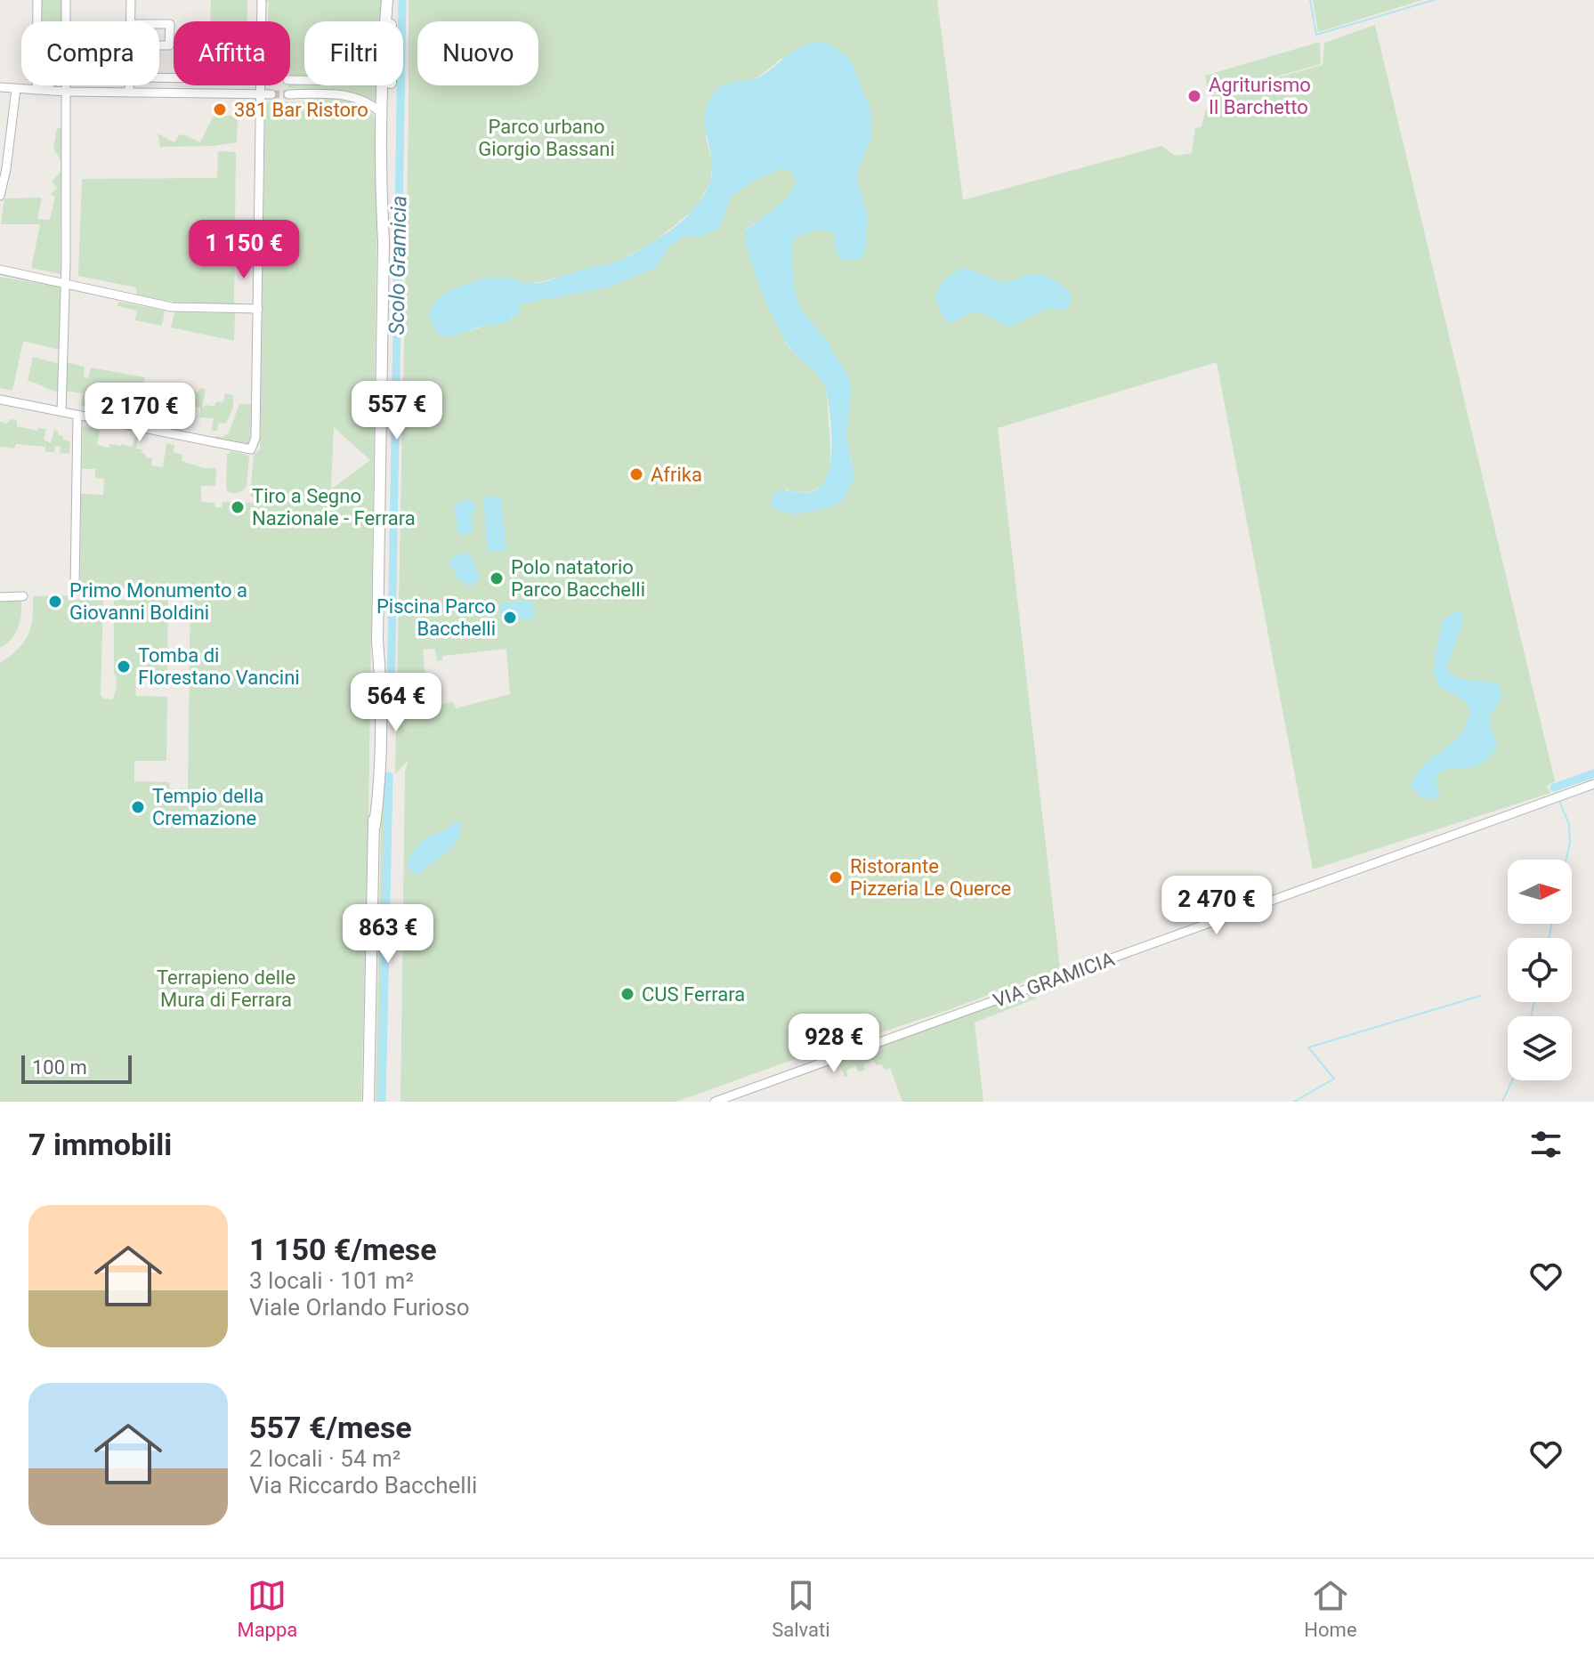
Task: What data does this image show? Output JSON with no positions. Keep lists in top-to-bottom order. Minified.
{"streets":{"street":["VIA GRAMICIA"]},"water":["Scolo Gramicia"],"parks":["Parco urbano Giorgio Bassani","Terrapieno delle Mura di Ferrara"],"places":["Agriturismo Il Barchetto","381 Bar Ristoro","Afrika","Tiro a Segno Nazionale - Ferrara","Polo natatorio Parco Bacchelli","Primo Monumento a Giovanni Boldini","Piscina Parco Bacchelli","Tomba di Florestano Vancini","Tempio della Cremazione","Ristorante Pizzeria Le Querce","CUS Ferrara"],"scale_bar":"100 m","north":"right","page":{"chip":["Compra","Affitta","Filtri","Nuovo"],"price":["1 150 €","557 €","2 170 €","564 €","2 470 €","863 €","928 €"],"scale":"100 m","heading":"7 immobili","list":[{"name":"1 150 €/mese","note":"3 locali · 101 m² · Viale Orlando Furioso"},{"name":"557 €/mese","note":"2 locali · 54 m² · Via Riccardo Bacchelli"}],"tabs":["Mappa","Salvati","Home"]}}
